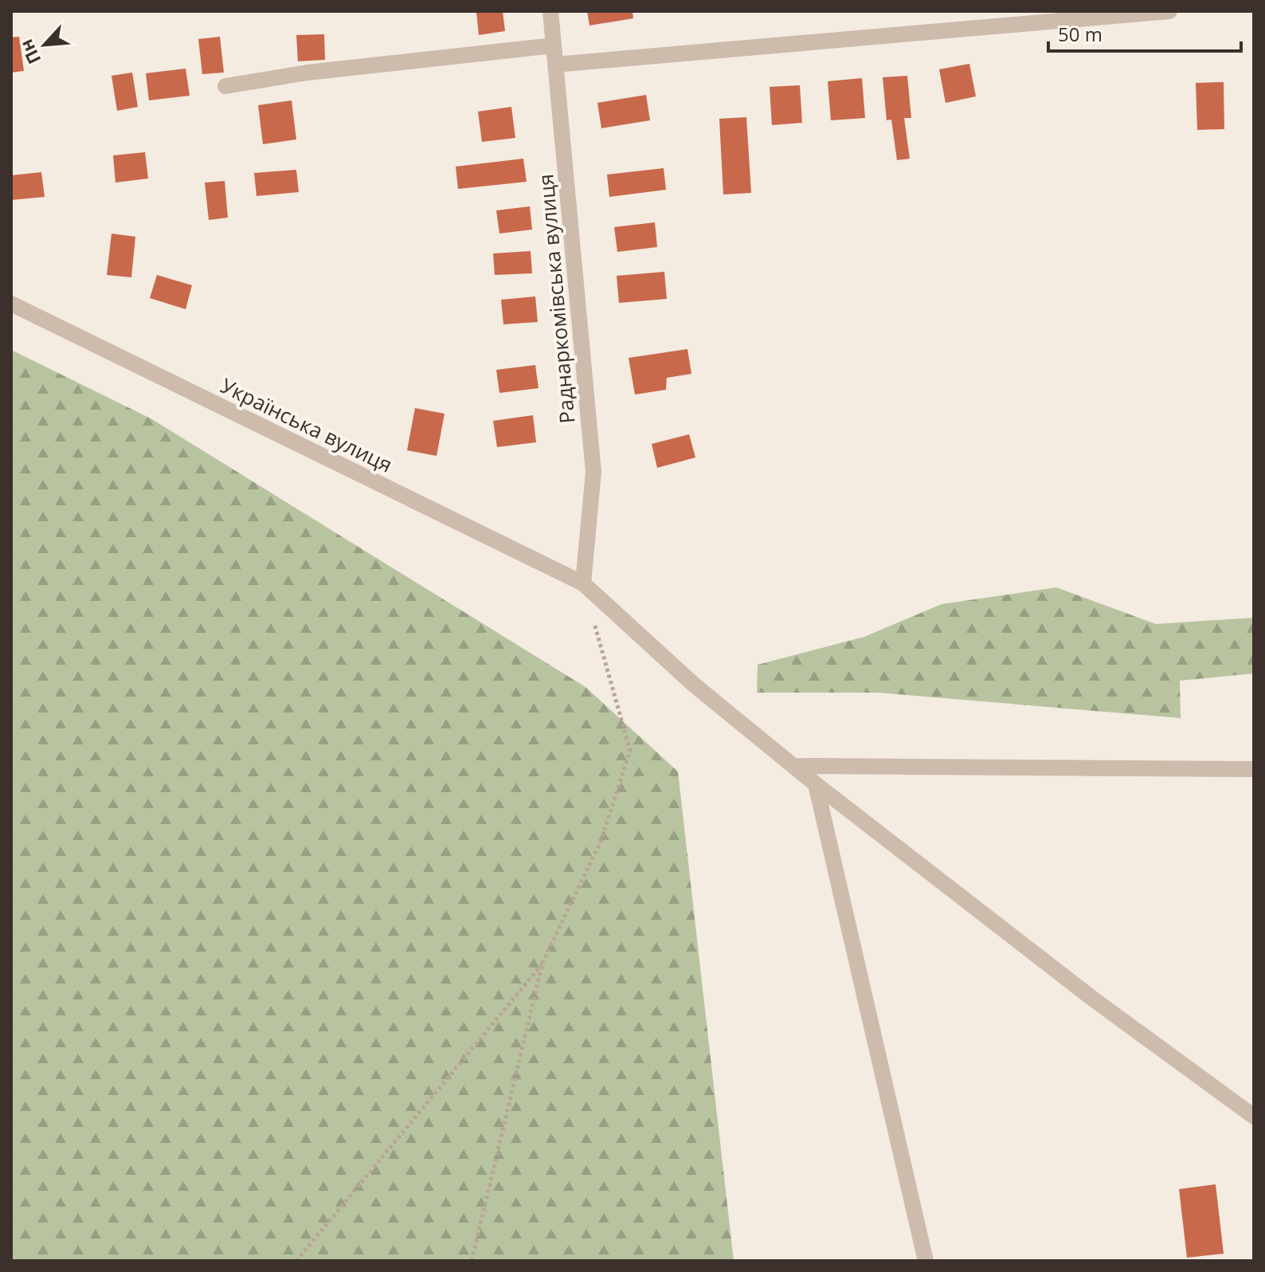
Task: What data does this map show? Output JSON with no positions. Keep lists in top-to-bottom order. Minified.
{"streets":{"street":["Раднаркомівська вулиця","Українська вулиця"]},"crossings":[["Раднаркомівська вулиця","Українська вулиця"]],"scale_bar":"50 m","north":"bottom left"}
